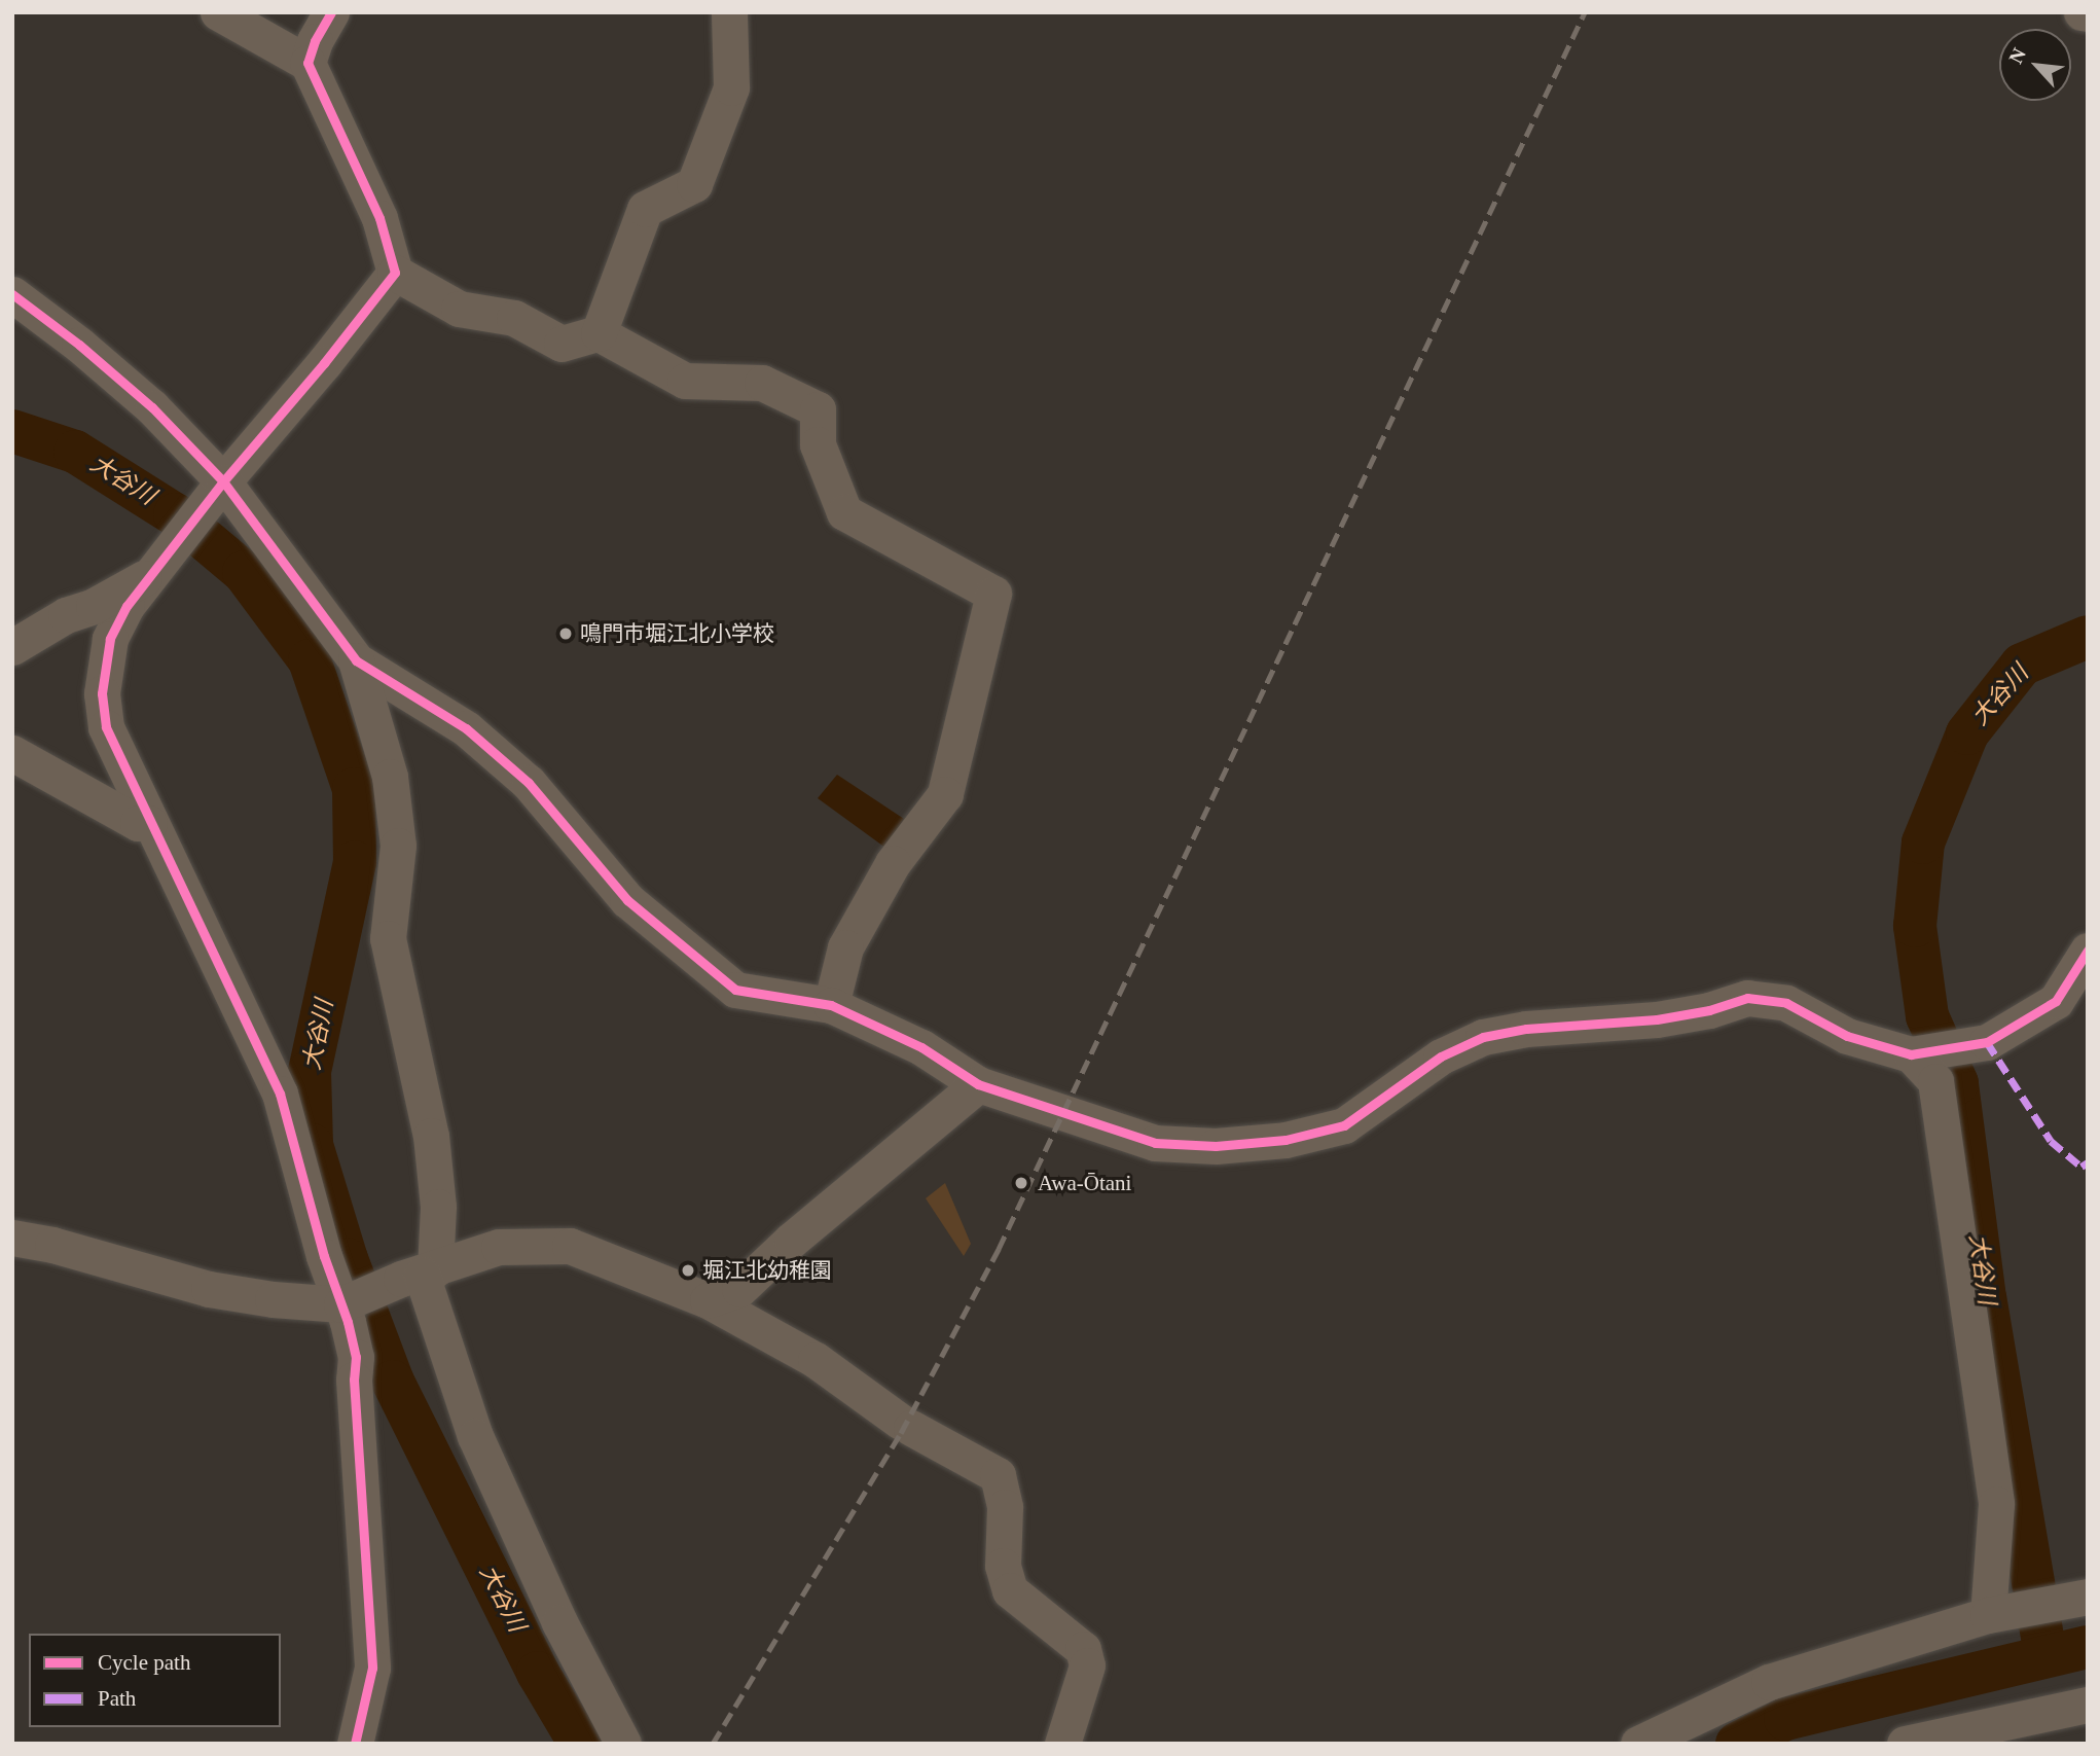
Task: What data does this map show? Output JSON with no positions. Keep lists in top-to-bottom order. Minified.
{"water":["大谷川"],"places":["鳴門市堀江北小学校","Awa-Ōtani","堀江北幼稚園"],"legend":["Cycle path","Path"],"north":"top left"}
